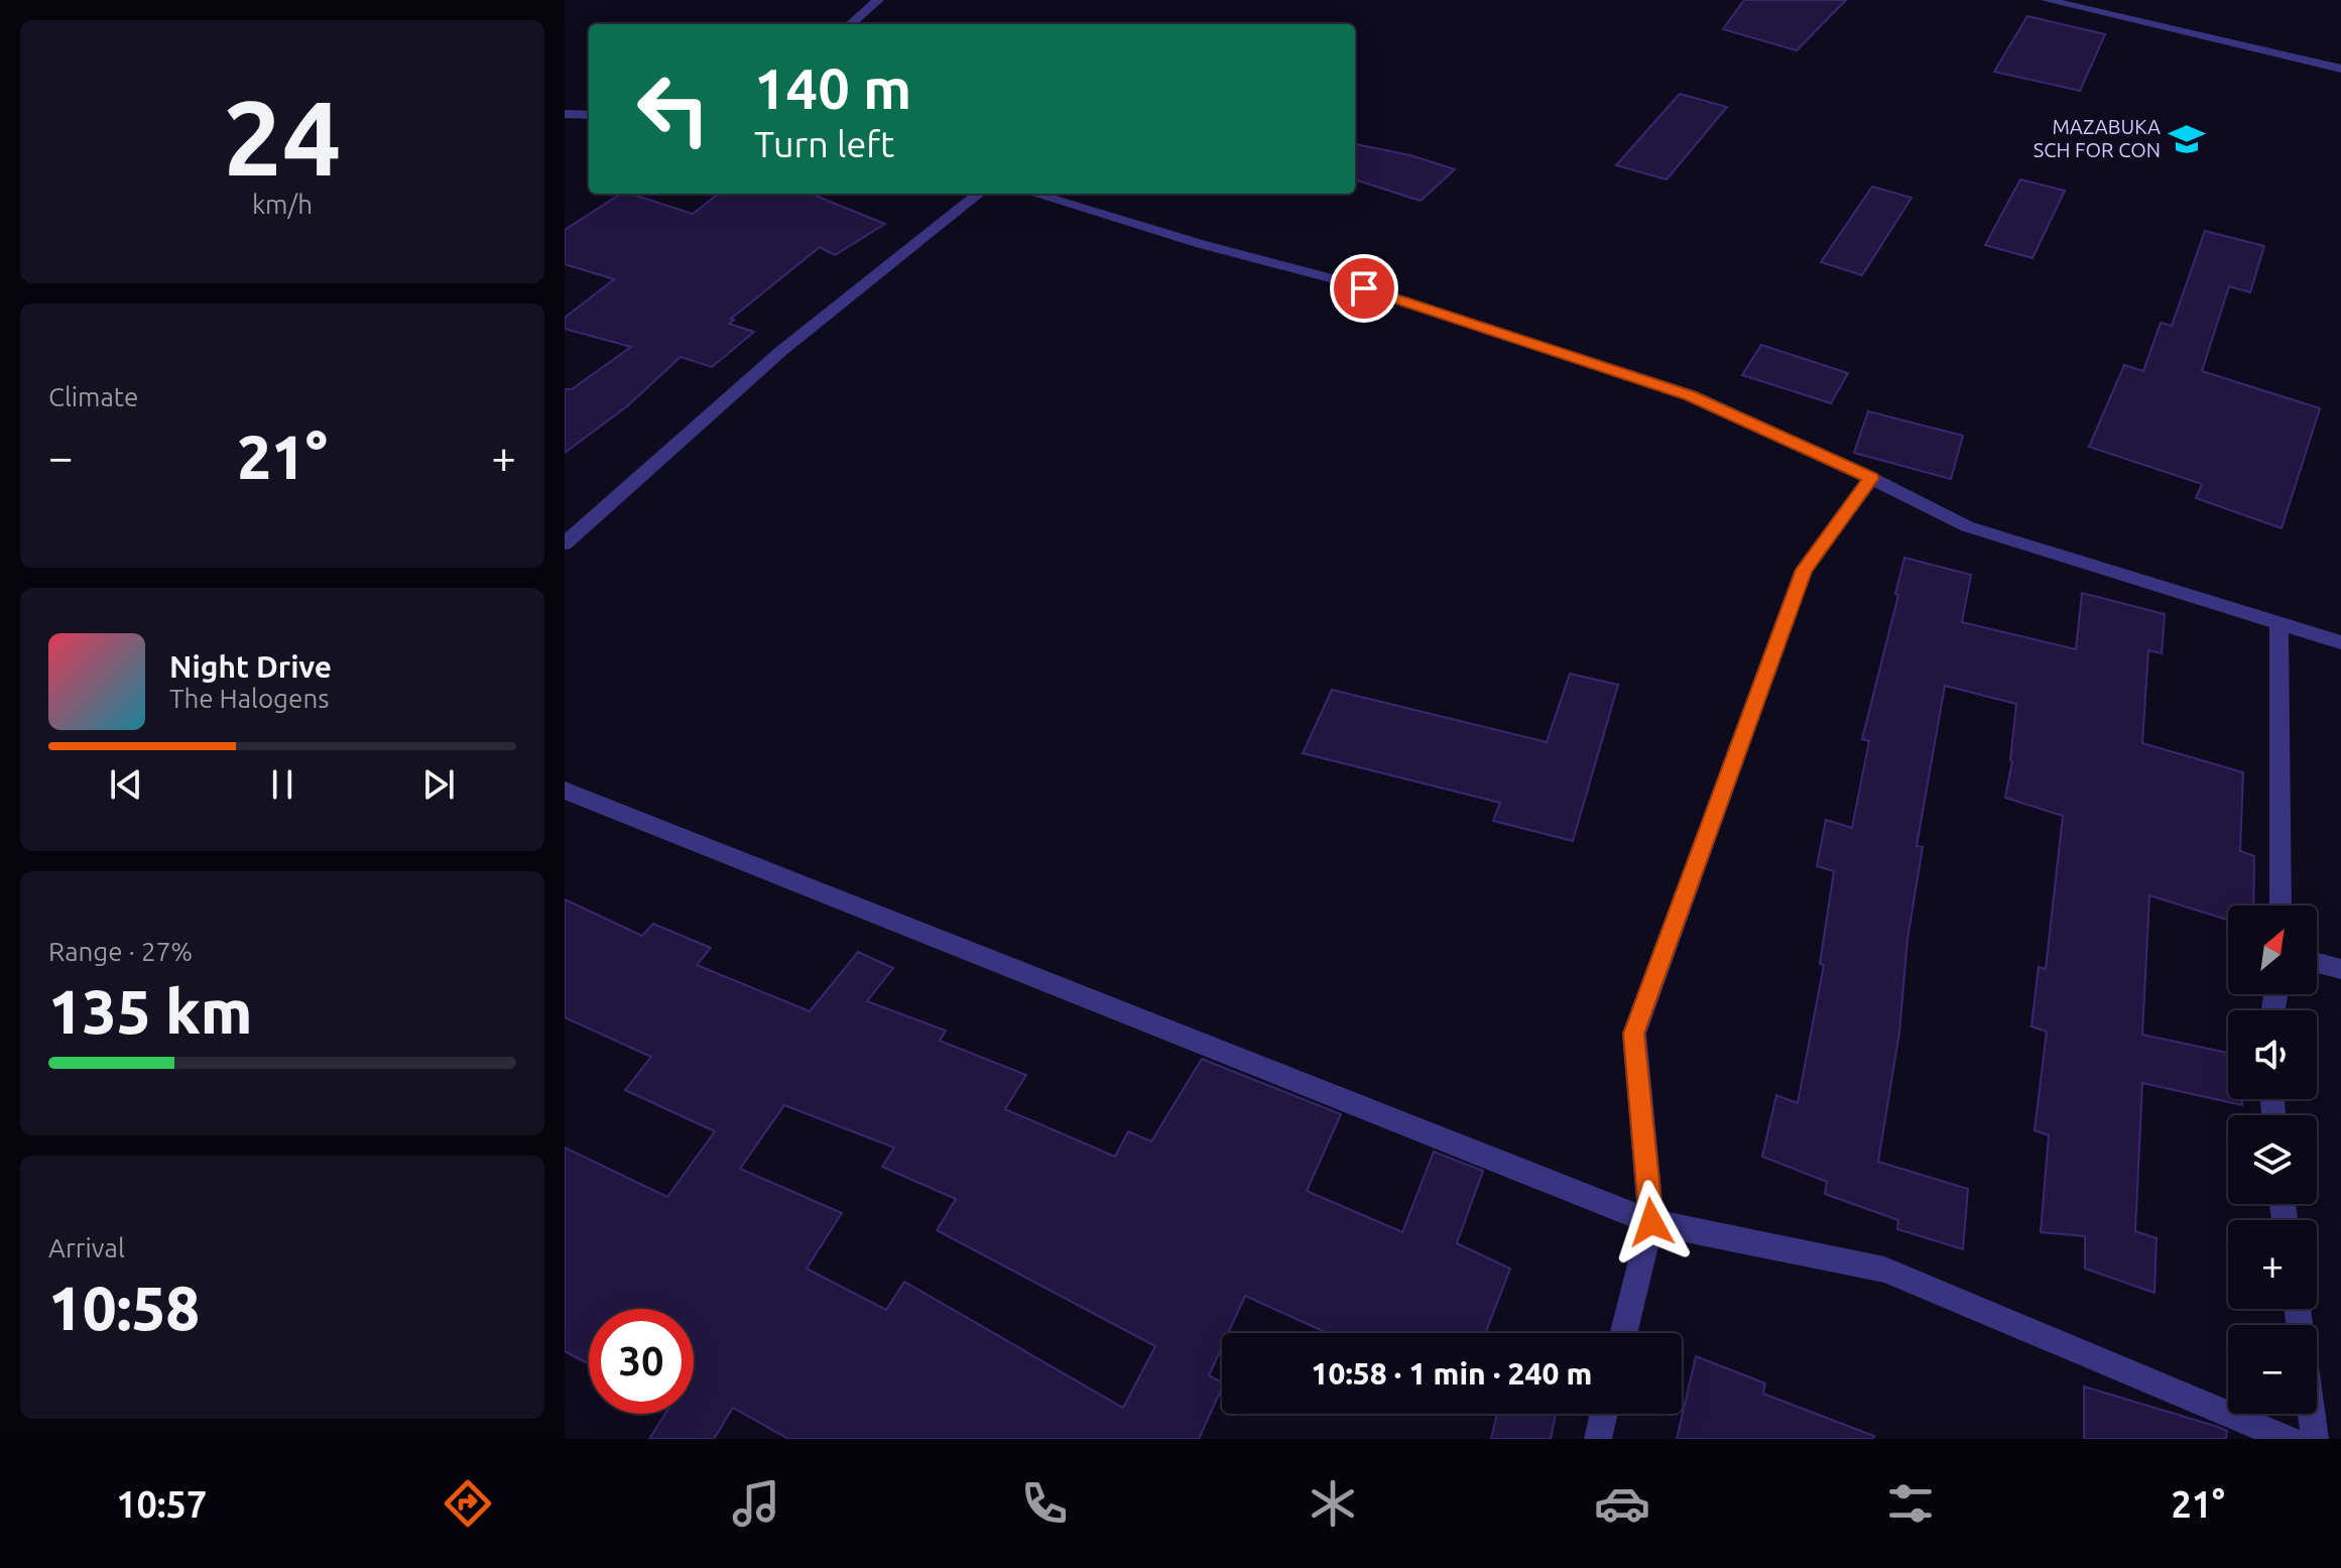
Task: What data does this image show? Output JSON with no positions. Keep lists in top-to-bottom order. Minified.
{"places":{"school or university":["MAZABUKA SCH FOR CON"]},"north":"top right","page":{"tile":[["24","km/h"],"Climate",["Range · 27%","135 km"],["Arrival","10:58"]],"turn":["140 m","Turn left"],"heat":["−","21°","+"],"song":["Night Drive","The Halogens"],"map_buttons":["+","−"],"limit":"30","trip":"10:58 · 1 min · 240 m","tabs":["10:57","21°"]}}
